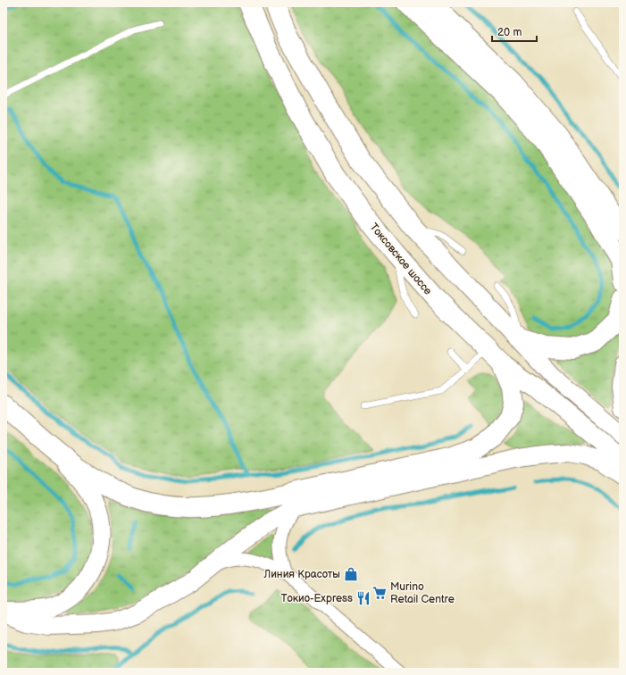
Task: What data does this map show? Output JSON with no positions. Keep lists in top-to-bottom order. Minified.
{"streets":{"main road":["Токсовское шоссе"]},"places":{"shop":["Линия Красоты"],"supermarket":["Murino Retail Centre"],"restaurant":["Токио-Express"]},"scale_bar":"20 m"}
